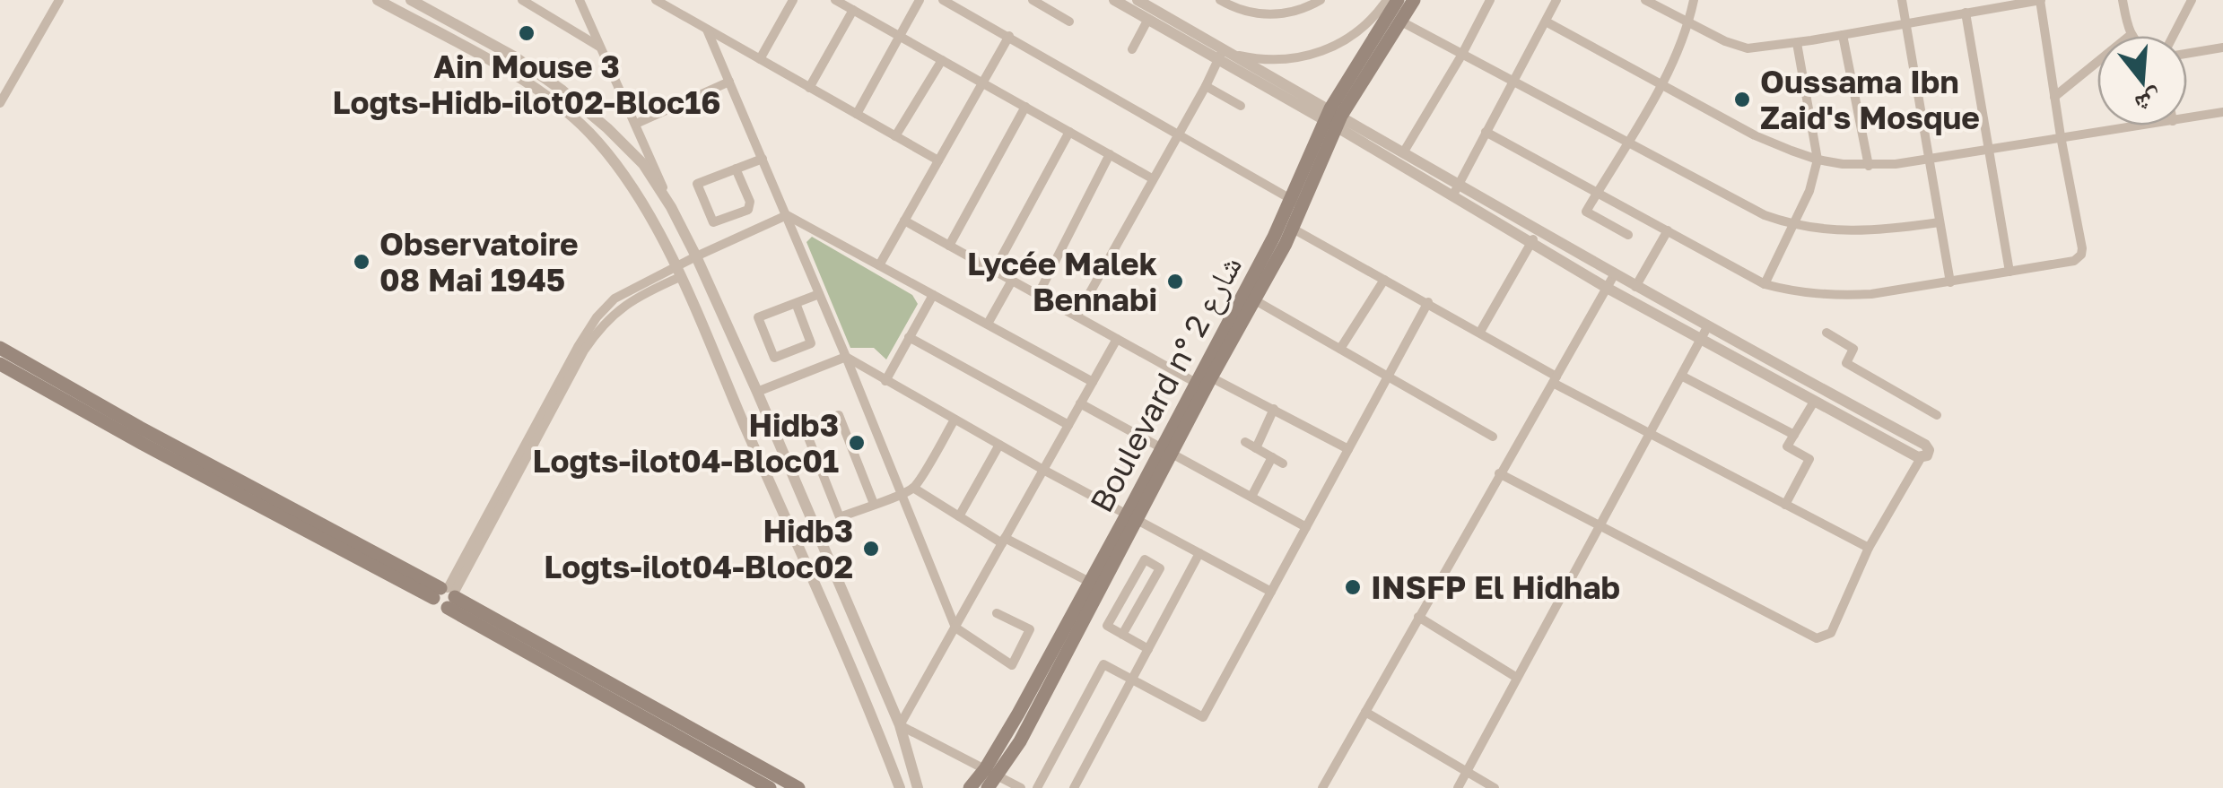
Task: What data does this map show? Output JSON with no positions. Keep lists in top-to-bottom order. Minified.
{"streets":{"main road":["Boulevard n° شارع 2"]},"places":["Ain Mouse 3 Logts-Hidb-ilot02-Bloc16","Oussama Ibn Zaid's Mosque","Observatoire 08 Mai 1945","Lycée Malek Bennabi","Hidb3 Logts-ilot04-Bloc01","Hidb3 Logts-ilot04-Bloc02","INSFP El Hidhab"],"north":"bottom"}
